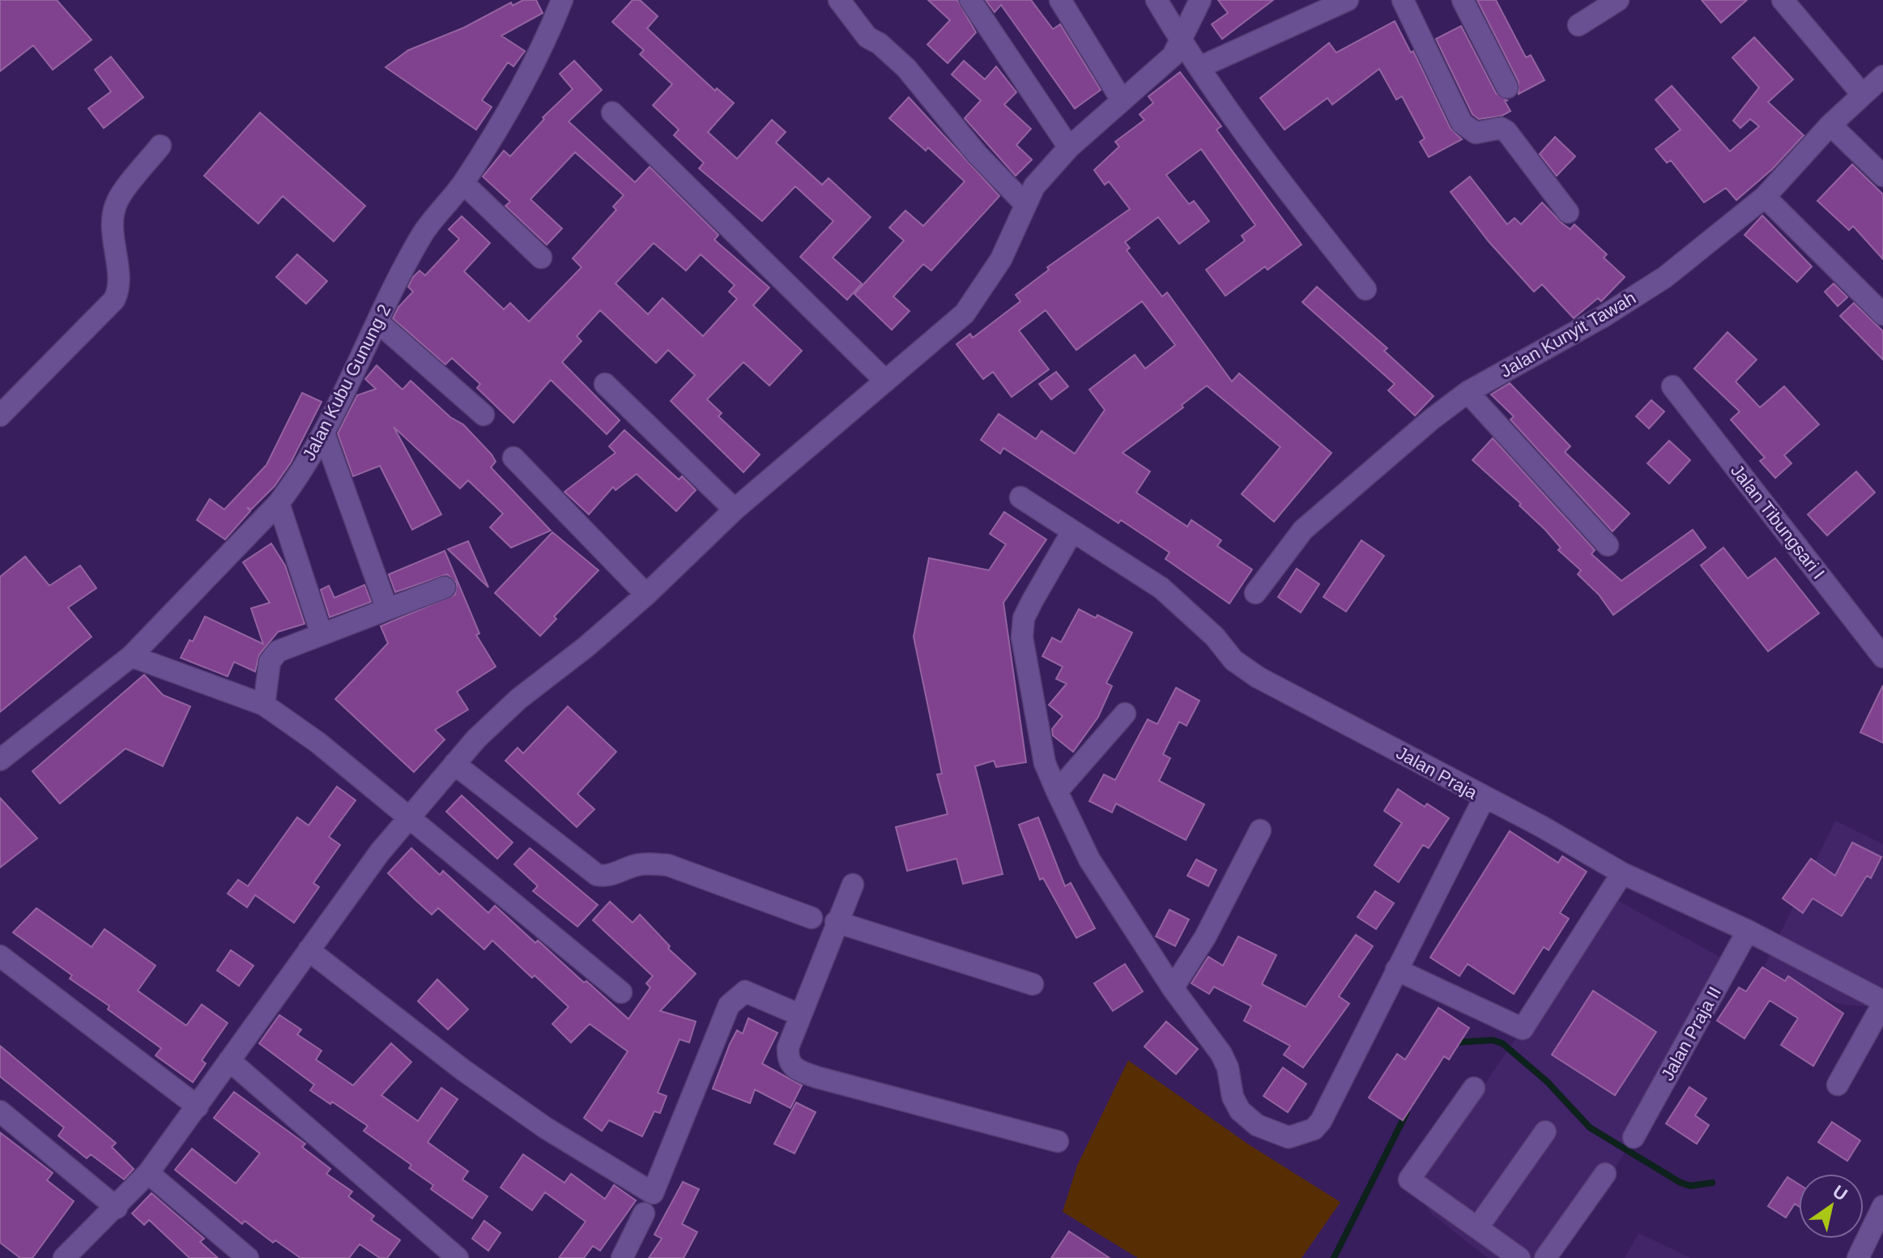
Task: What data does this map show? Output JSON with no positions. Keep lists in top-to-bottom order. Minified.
{"streets":{"street":["Jalan Kunyit Tawah","Jalan Kubu Gunung 2","Jalan Tibungsari I","Jalan Praja","Jalan Praja II"]},"crossings":[["Jalan Praja","Jalan Praja II"]],"north":"top right"}
